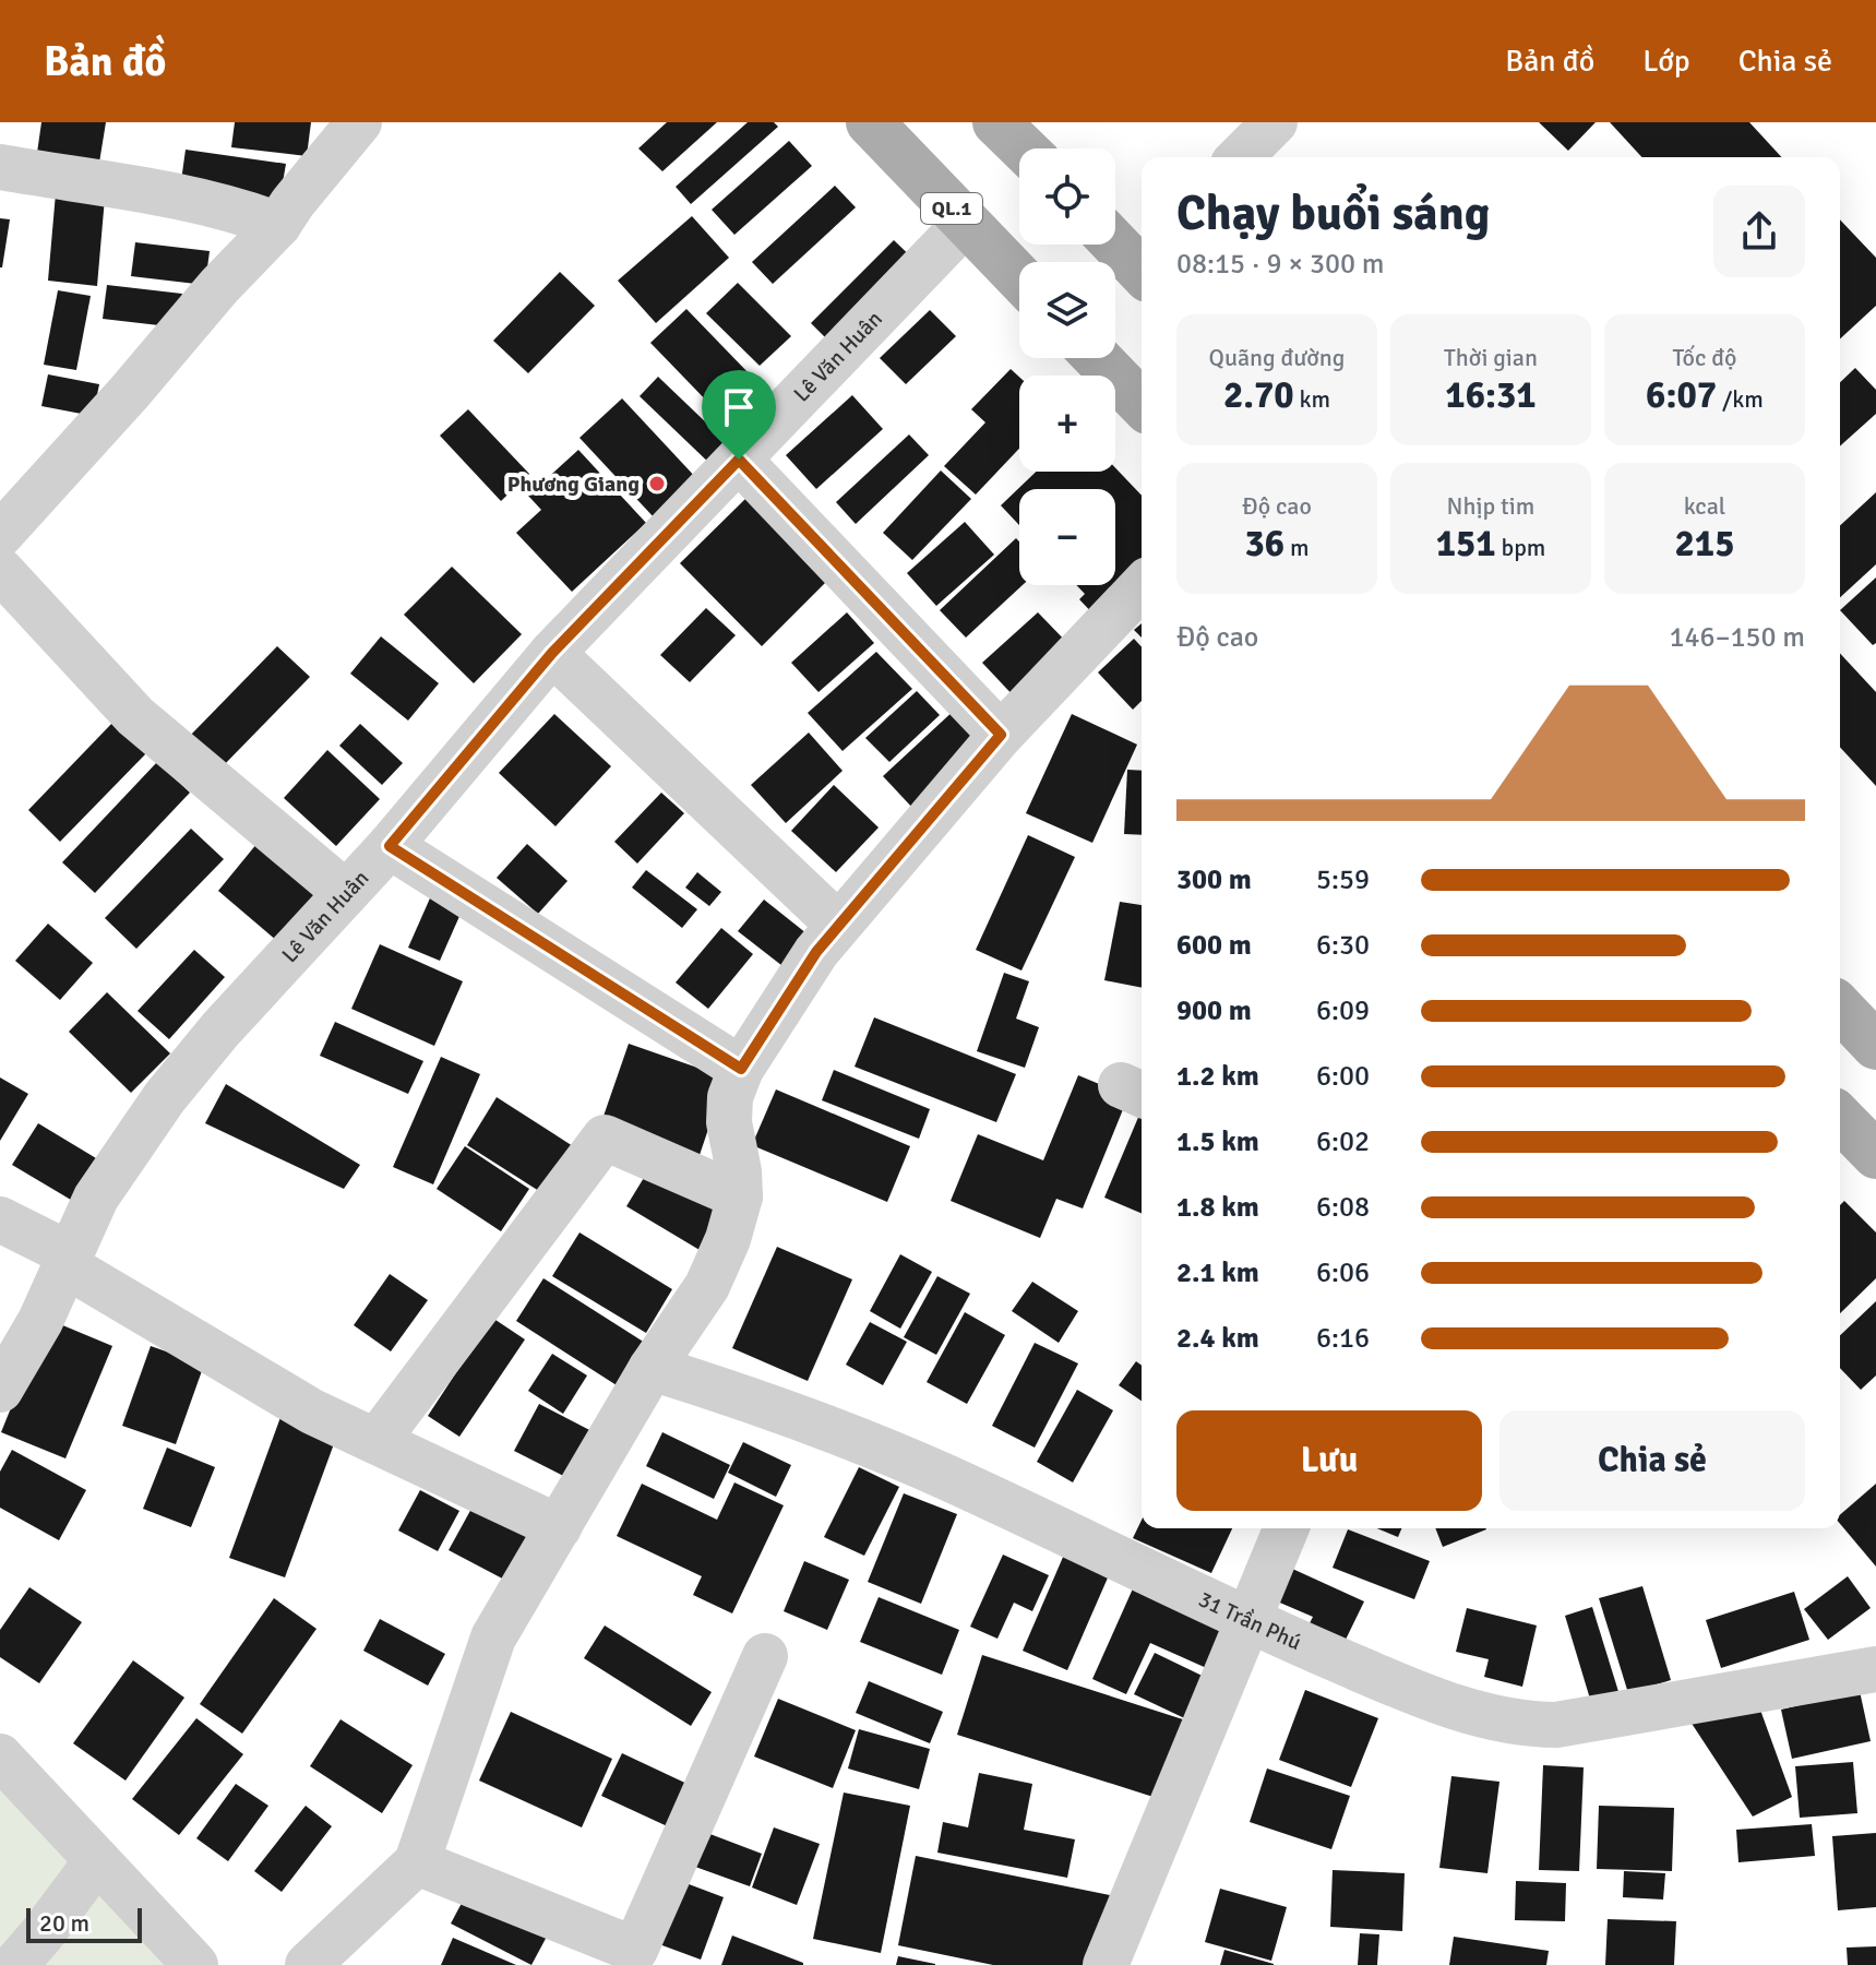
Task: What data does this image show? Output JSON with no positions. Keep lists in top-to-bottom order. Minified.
{"streets":{"main road":["QL.1"],"street":["Lê Văn Huân","31 Trần Phú"]},"crossings":[["QL.1","Lê Văn Huân"]],"places":["Phương Giang"],"scale_bar":"20 m","page":{"header":"Bản đồ","nav":["Bản đồ","Lớp","Chia sẻ"],"map_buttons":["+","−"],"heading":["Chạy buổi sáng","08:15 · 9 × 300 m"],"stats":[["Quãng đường","2.70 km"],["Thời gian","16:31"],["Tốc độ","6:07 /km"],["Độ cao","36 m"],["Nhịp tim","151 bpm"],["kcal","215"]],"chart":["Độ cao","146–150 m"],"list":[{"name":"300 m","note":"5:59"},{"name":"600 m","note":"6:30"},{"name":"900 m","note":"6:09"},{"name":"1.2 km","note":"6:00"},{"name":"1.5 km","note":"6:02"},{"name":"1.8 km","note":"6:08"},{"name":"2.1 km","note":"6:06"},{"name":"2.4 km","note":"6:16"}],"buttons":["Lưu","Chia sẻ"],"scale":"20 m"}}
